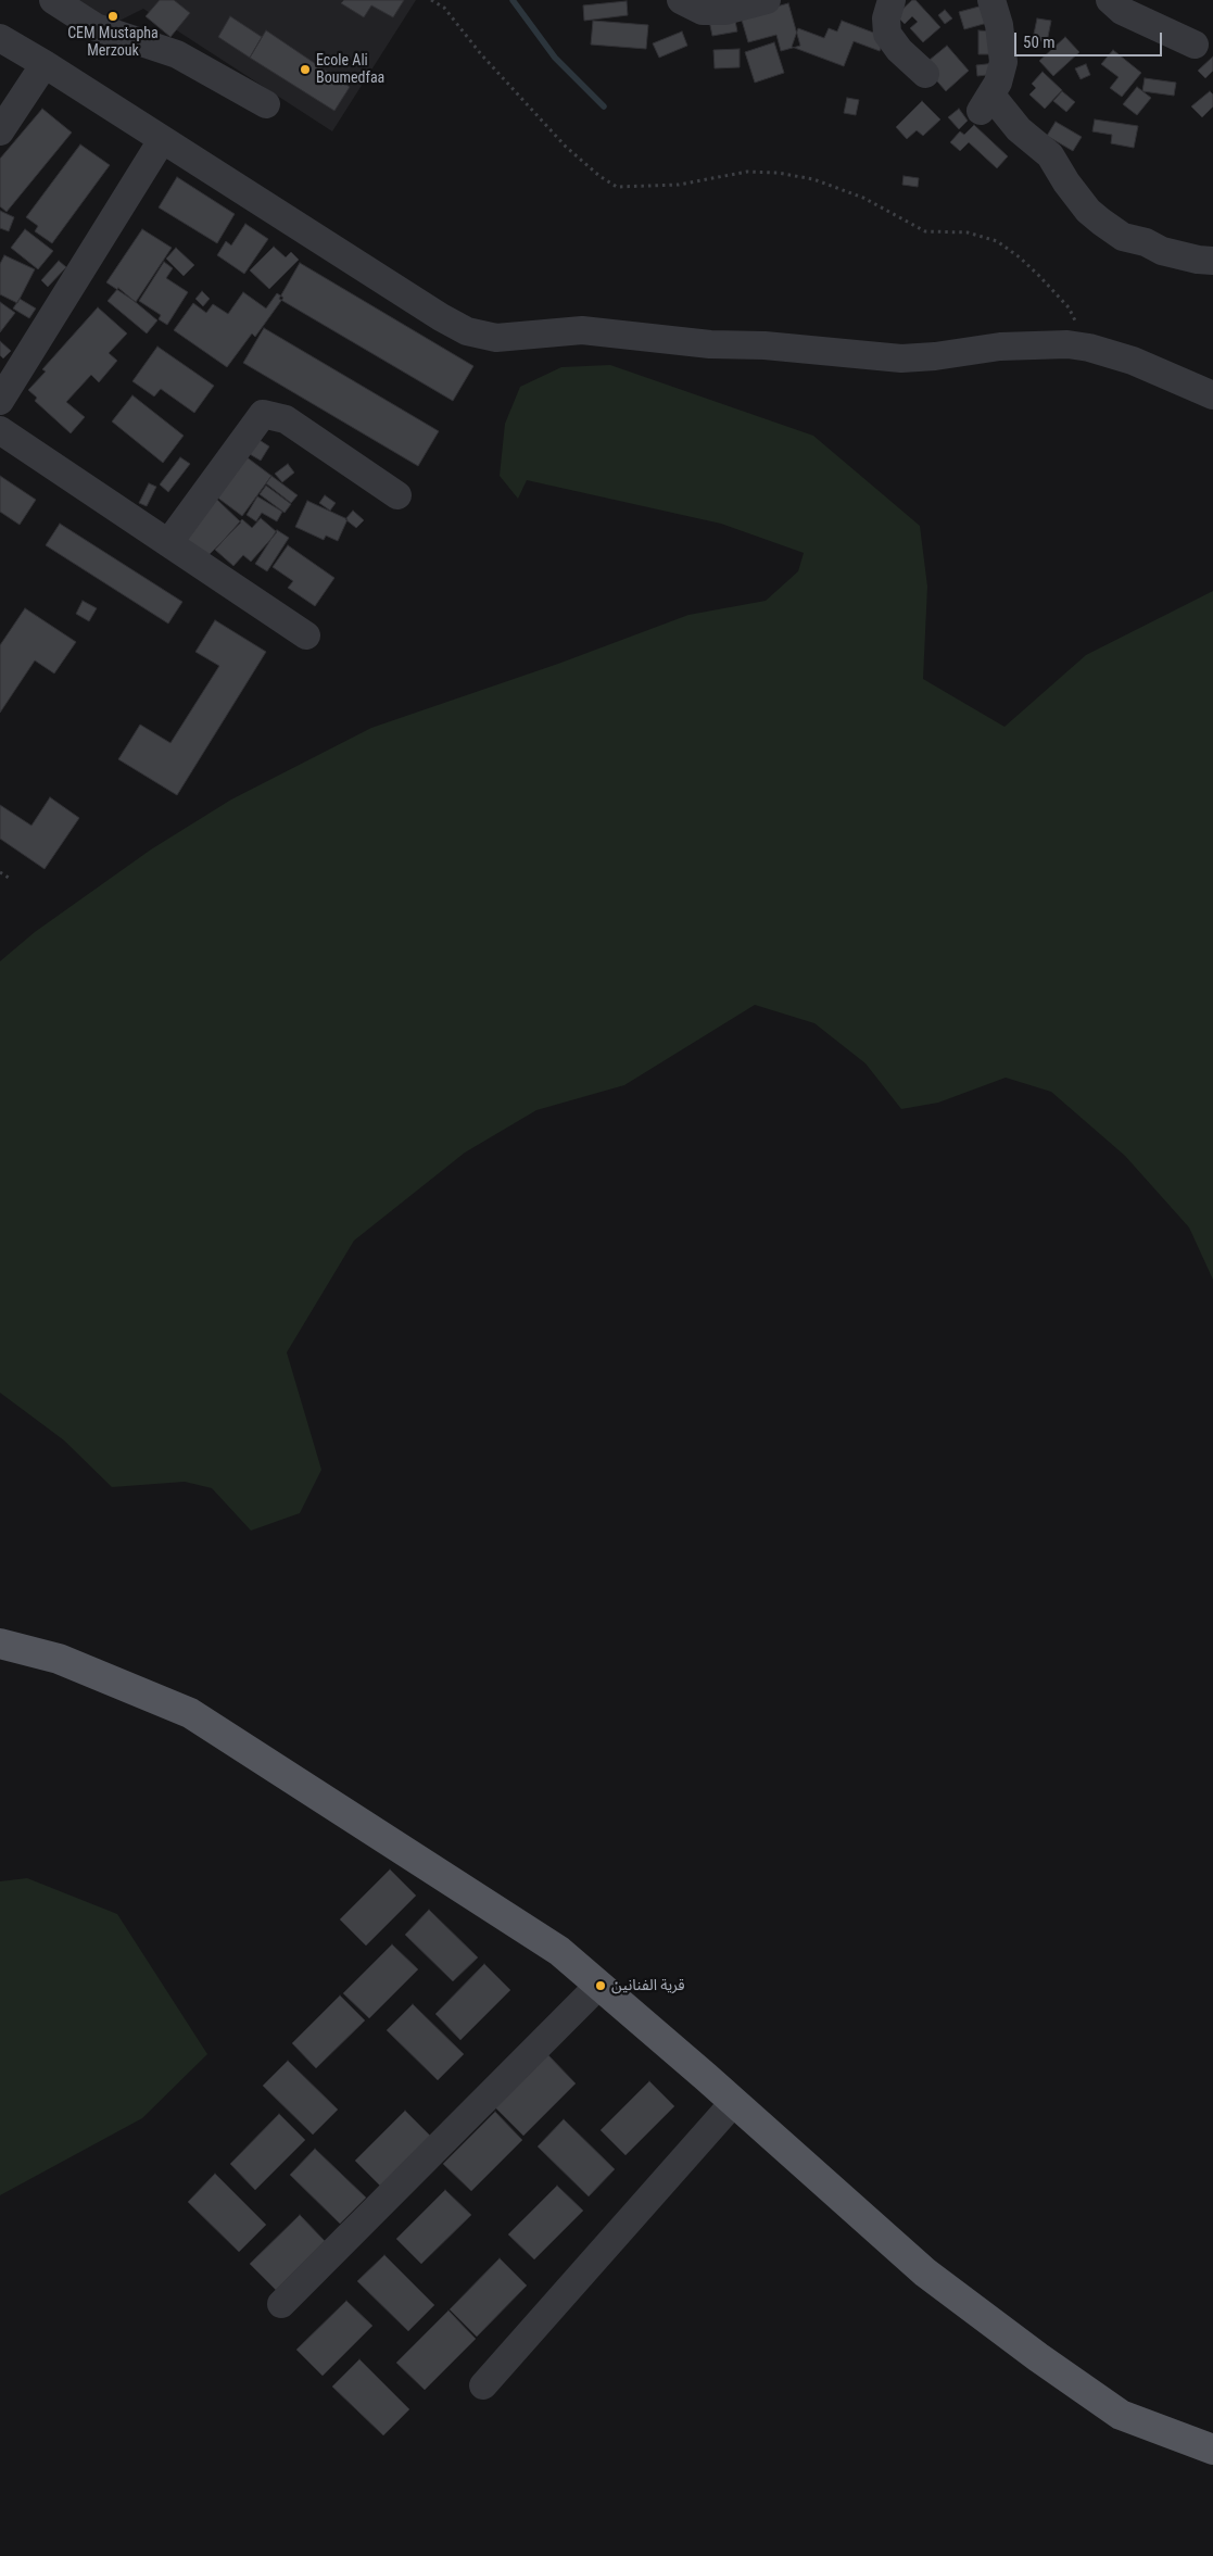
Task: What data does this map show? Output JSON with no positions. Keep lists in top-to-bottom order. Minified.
{"places":["CEM Mustapha Merzouk","Ecole Ali Boumedfaa","قرية الفنانين"],"scale_bar":"50 m"}
